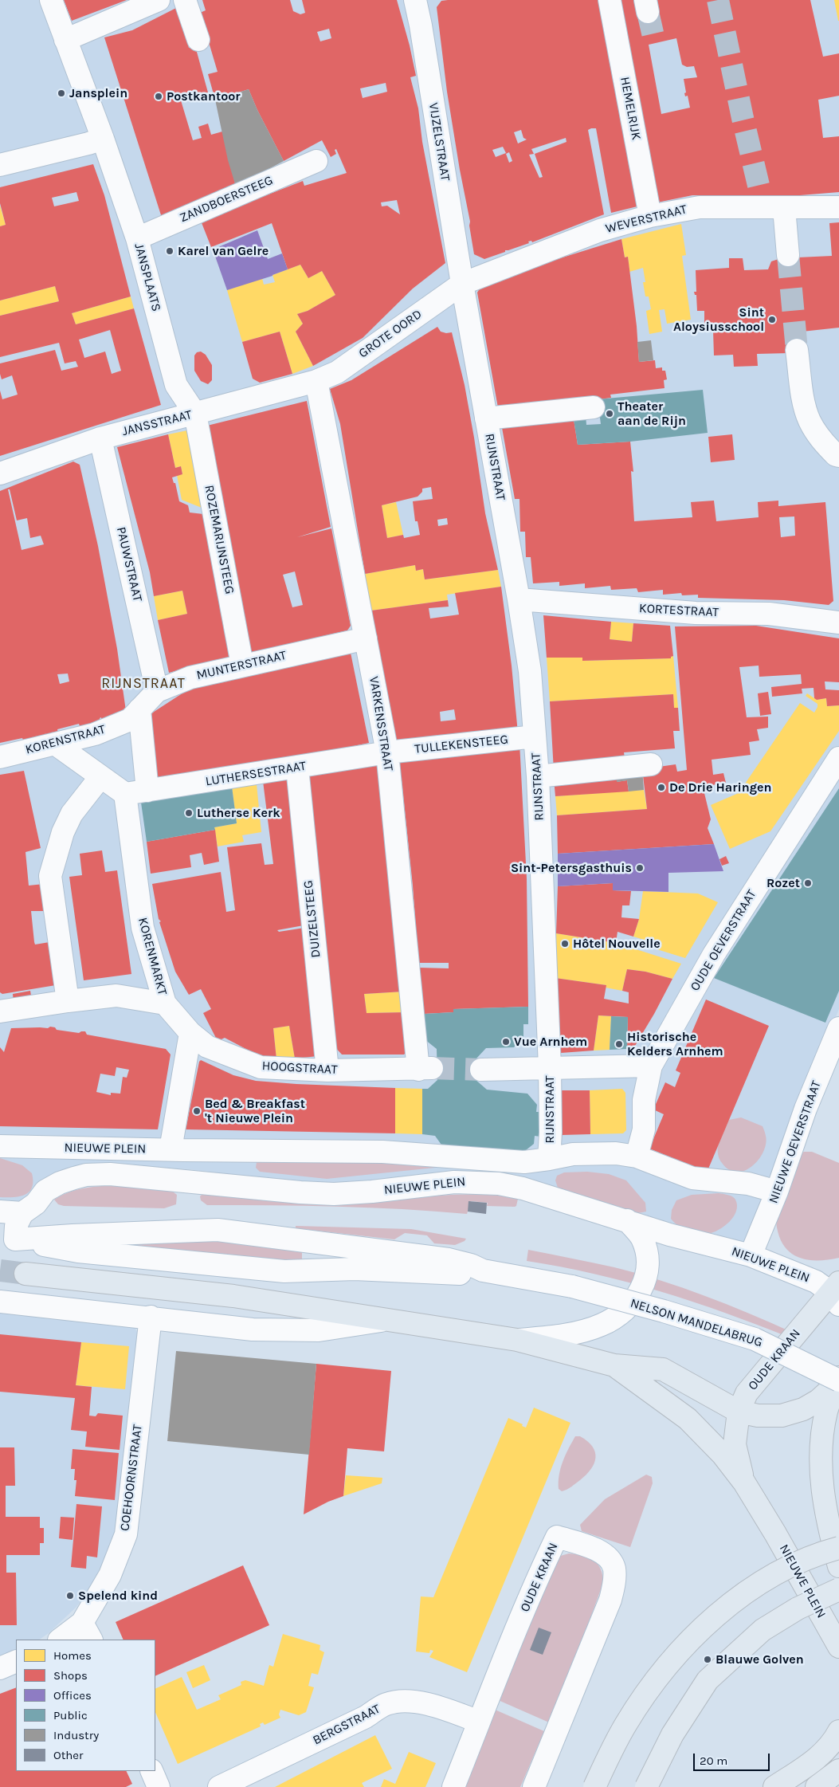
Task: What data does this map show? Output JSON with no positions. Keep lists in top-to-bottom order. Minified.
{"streets":{"main road":["NIEUWE PLEIN","OUDE KRAAN"],"street":["HEMELRIJK","VIJZELSTRAAT","ZANDBOERSTEEG","WEVERSTRAAT","JANSPLAATS","GROTE OORD","JANSSTRAAT","RIJNSTRAAT","ROZEMARIJNSTEEG","PAUWSTRAAT","KORTESTRAAT","MUNTERSTRAAT","VARKENSSTRAAT","KORENSTRAAT","TULLEKENSTEEG","LUTHERSESTRAAT","DUIZELSTEEG","OUDE OEVERSTRAAT","KORENMARKT","HOOGSTRAAT","NIEUWE OEVERSTRAAT","NELSON MANDELABRUG","COEHOORNSTRAAT","BERGSTRAAT"]},"crossings":[["HEMELRIJK","WEVERSTRAAT"],["VIJZELSTRAAT","WEVERSTRAAT"],["VIJZELSTRAAT","GROTE OORD"],["VIJZELSTRAAT","RIJNSTRAAT"],["ZANDBOERSTEEG","JANSPLAATS"],["WEVERSTRAAT","GROTE OORD"],["WEVERSTRAAT","RIJNSTRAAT"],["JANSPLAATS","JANSSTRAAT"],["JANSPLAATS","ROZEMARIJNSTEEG"],["GROTE OORD","JANSSTRAAT"],["GROTE OORD","RIJNSTRAAT"],["GROTE OORD","VARKENSSTRAAT"],["JANSSTRAAT","ROZEMARIJNSTEEG"],["JANSSTRAAT","PAUWSTRAAT"],["JANSSTRAAT","VARKENSSTRAAT"],["RIJNSTRAAT","KORTESTRAAT"],["RIJNSTRAAT","TULLEKENSTEEG"],["RIJNSTRAAT","NIEUWE PLEIN"],["ROZEMARIJNSTEEG","MUNTERSTRAAT"],["PAUWSTRAAT","MUNTERSTRAAT"],["MUNTERSTRAAT","VARKENSSTRAAT"],["MUNTERSTRAAT","KORENSTRAAT"],["VARKENSSTRAAT","TULLEKENSTEEG"],["VARKENSSTRAAT","LUTHERSESTRAAT"],["VARKENSSTRAAT","HOOGSTRAAT"],["TULLEKENSTEEG","LUTHERSESTRAAT"],["LUTHERSESTRAAT","DUIZELSTEEG"],["LUTHERSESTRAAT","KORENMARKT"],["DUIZELSTEEG","HOOGSTRAAT"],["OUDE OEVERSTRAAT","NIEUWE PLEIN"],["KORENMARKT","HOOGSTRAAT"],["NIEUWE OEVERSTRAAT","NIEUWE PLEIN"],["NIEUWE PLEIN","NELSON MANDELABRUG"],["NIEUWE PLEIN","OUDE KRAAN"],["NIEUWE PLEIN","COEHOORNSTRAAT"],["OUDE KRAAN","BERGSTRAAT"]],"districts":["RIJNSTRAAT"],"places":["Jansplein","Postkantoor","Karel van Gelre","Sint Aloysiusschool","Theater aan de Rijn","De Drie Haringen","Lutherse Kerk","Sint-Petersgasthuis","Rozet","Hôtel Nouvelle","Vue Arnhem","Historische Kelders Arnhem","Bed & Breakfast 't Nieuwe Plein","Spelend kind","Blauwe Golven"],"legend":["Homes","Shops","Offices","Public","Industry","Other"],"scale_bar":"20 m"}
